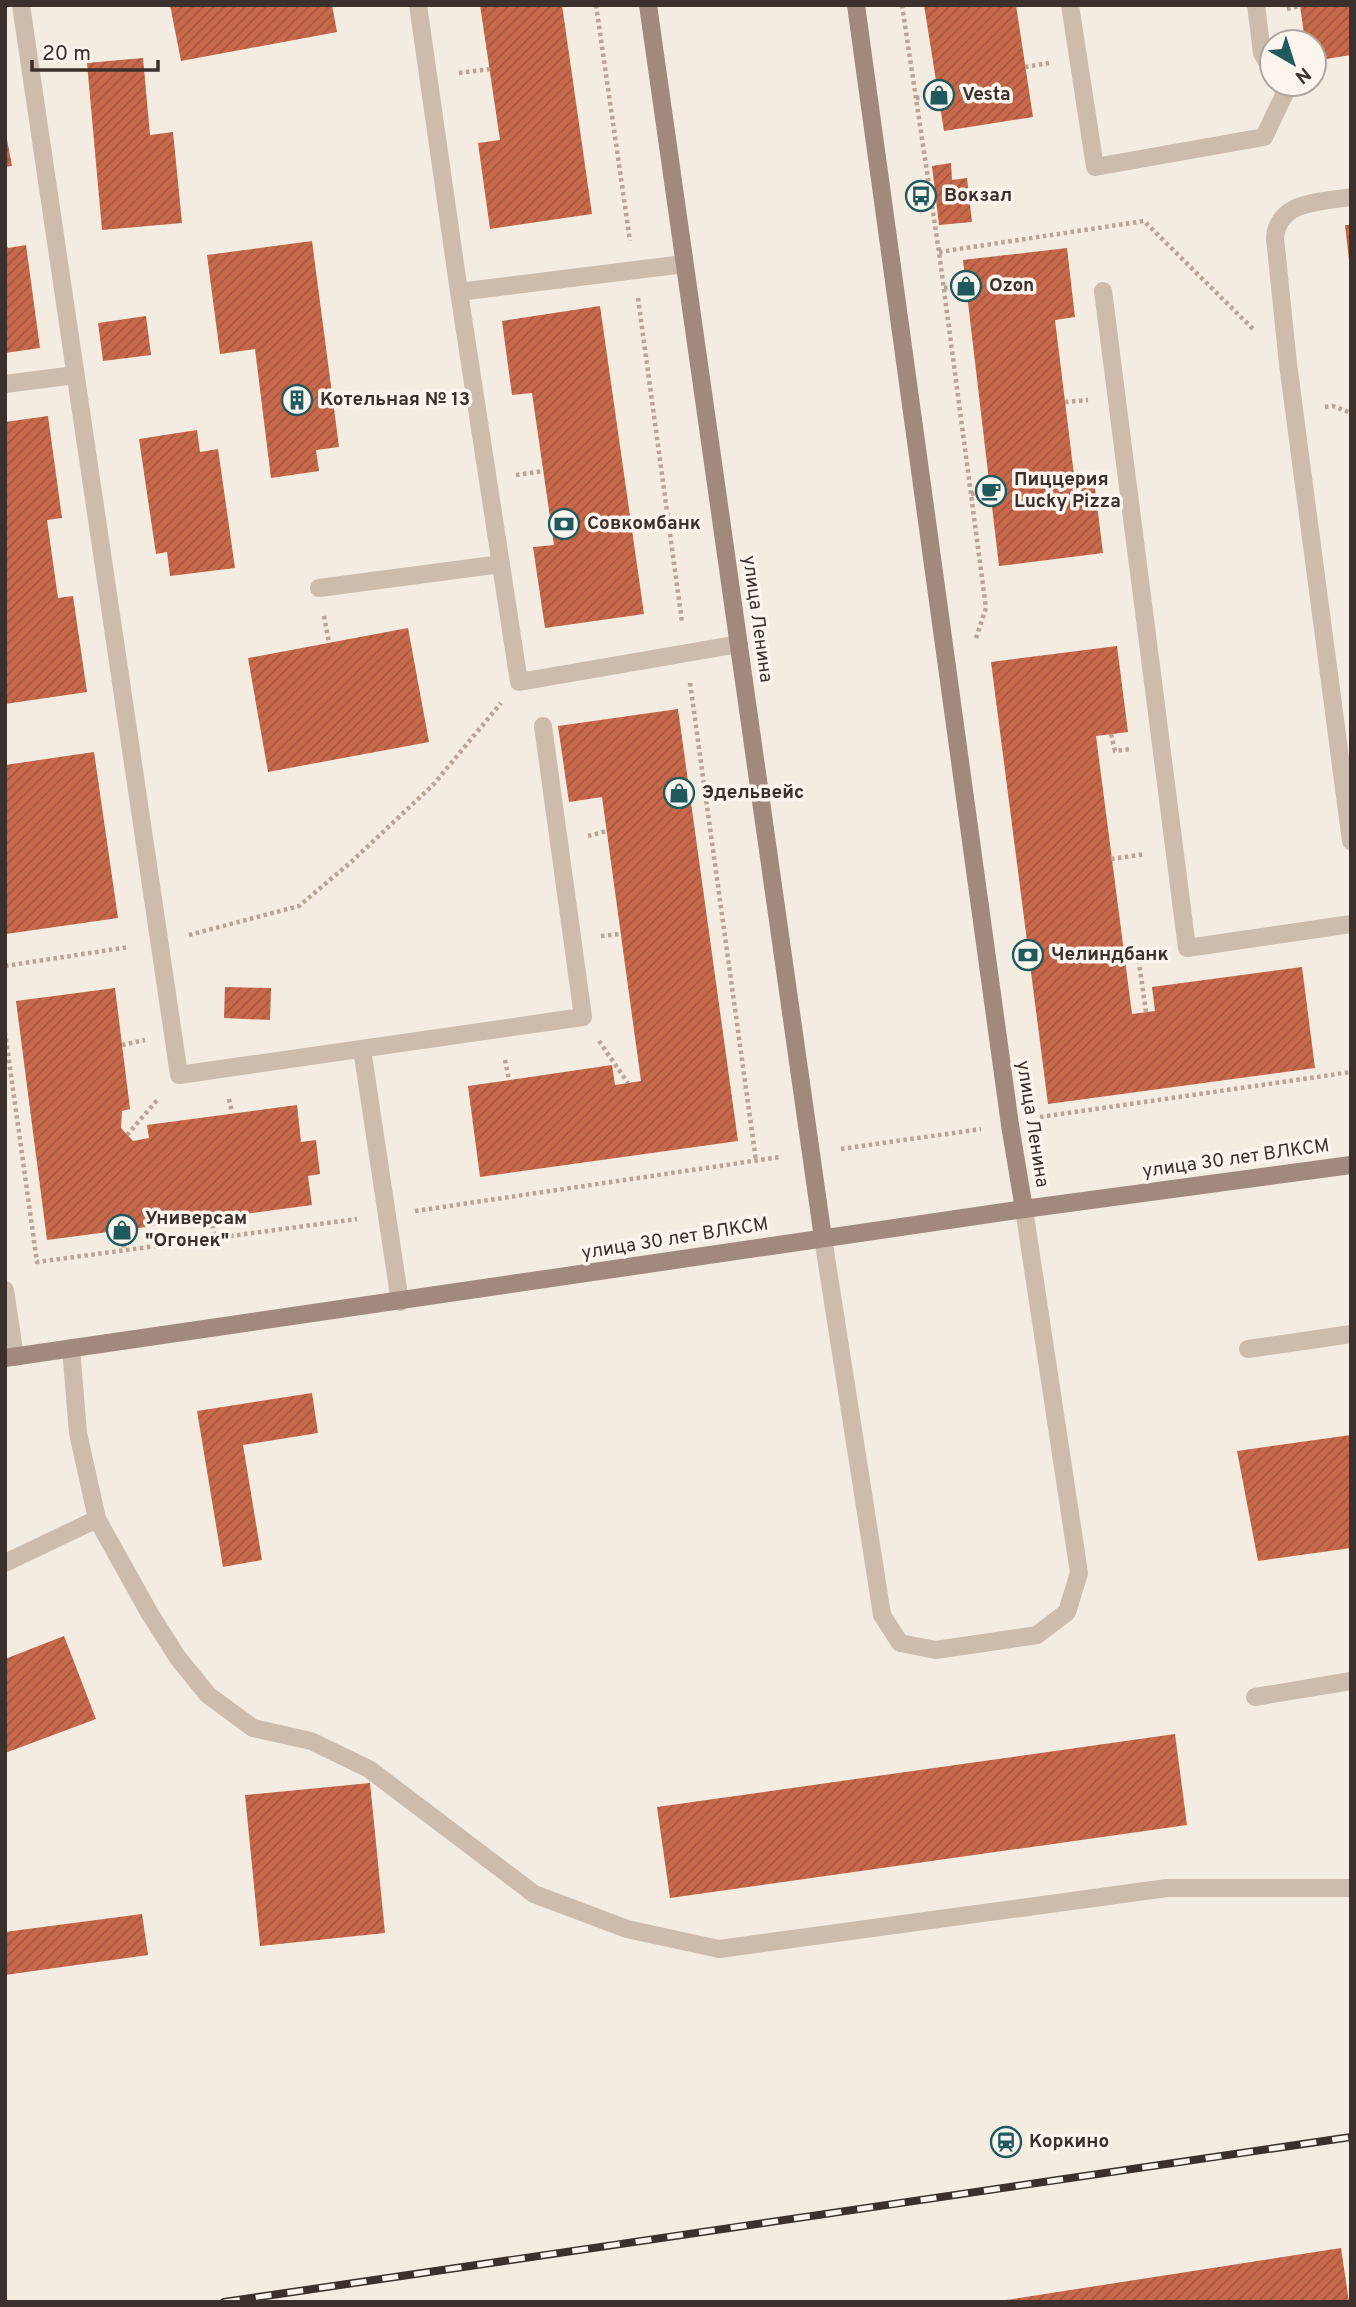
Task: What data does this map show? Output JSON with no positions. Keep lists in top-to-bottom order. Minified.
{"streets":{"street":["улица Ленина","улица 30 лет ВЛКСМ"]},"crossings":[["улица Ленина","улица 30 лет ВЛКСМ"]],"places":{"shop":["Vesta","Ozon","Эдельвейс","Универсам \"Огонек\""],"bus stop":["Вокзал"],"building":["Котельная № 13"],"cafe":["Пиццерия Lucky Pizza"],"bank":["Совкомбанк","Челиндбанк"],"station":["Коркино"]},"scale_bar":"20 m","north":"bottom right"}
